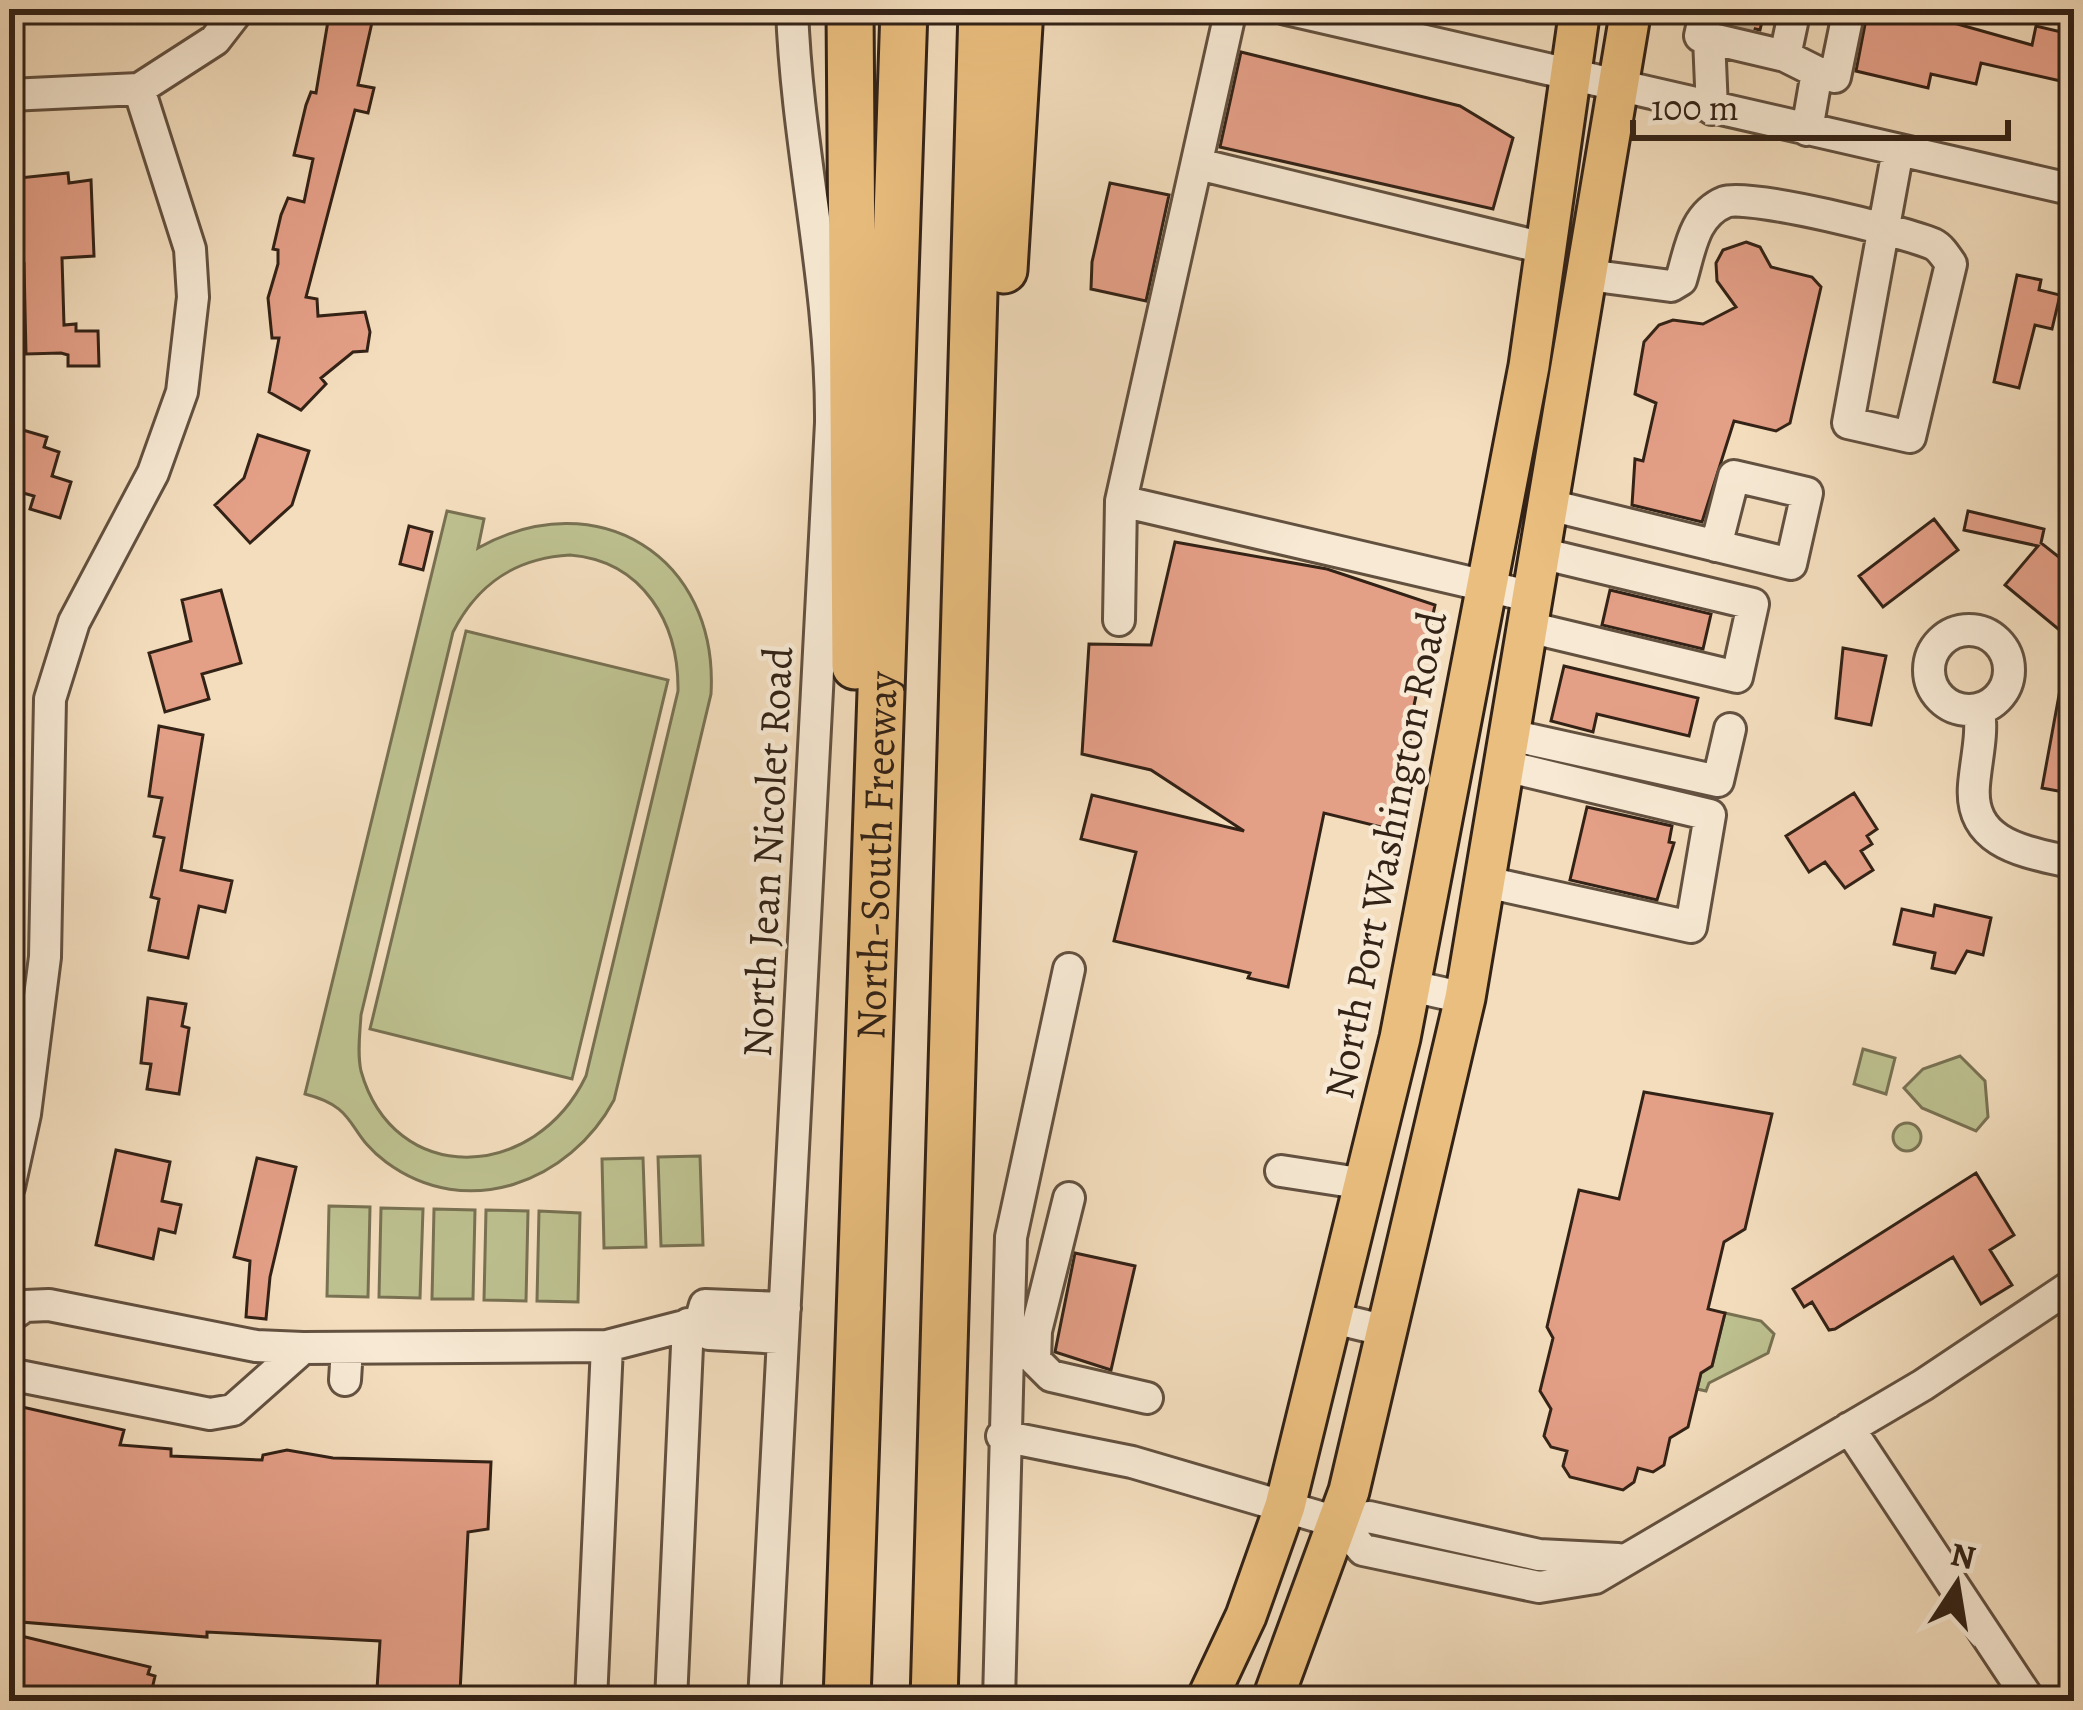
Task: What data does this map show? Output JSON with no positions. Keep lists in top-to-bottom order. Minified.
{"streets":{"highway":["North-South Freeway"],"main road":["North Port Washington Road"],"street":["North Jean Nicolet Road"]},"scale_bar":"100 m","north":"top"}
